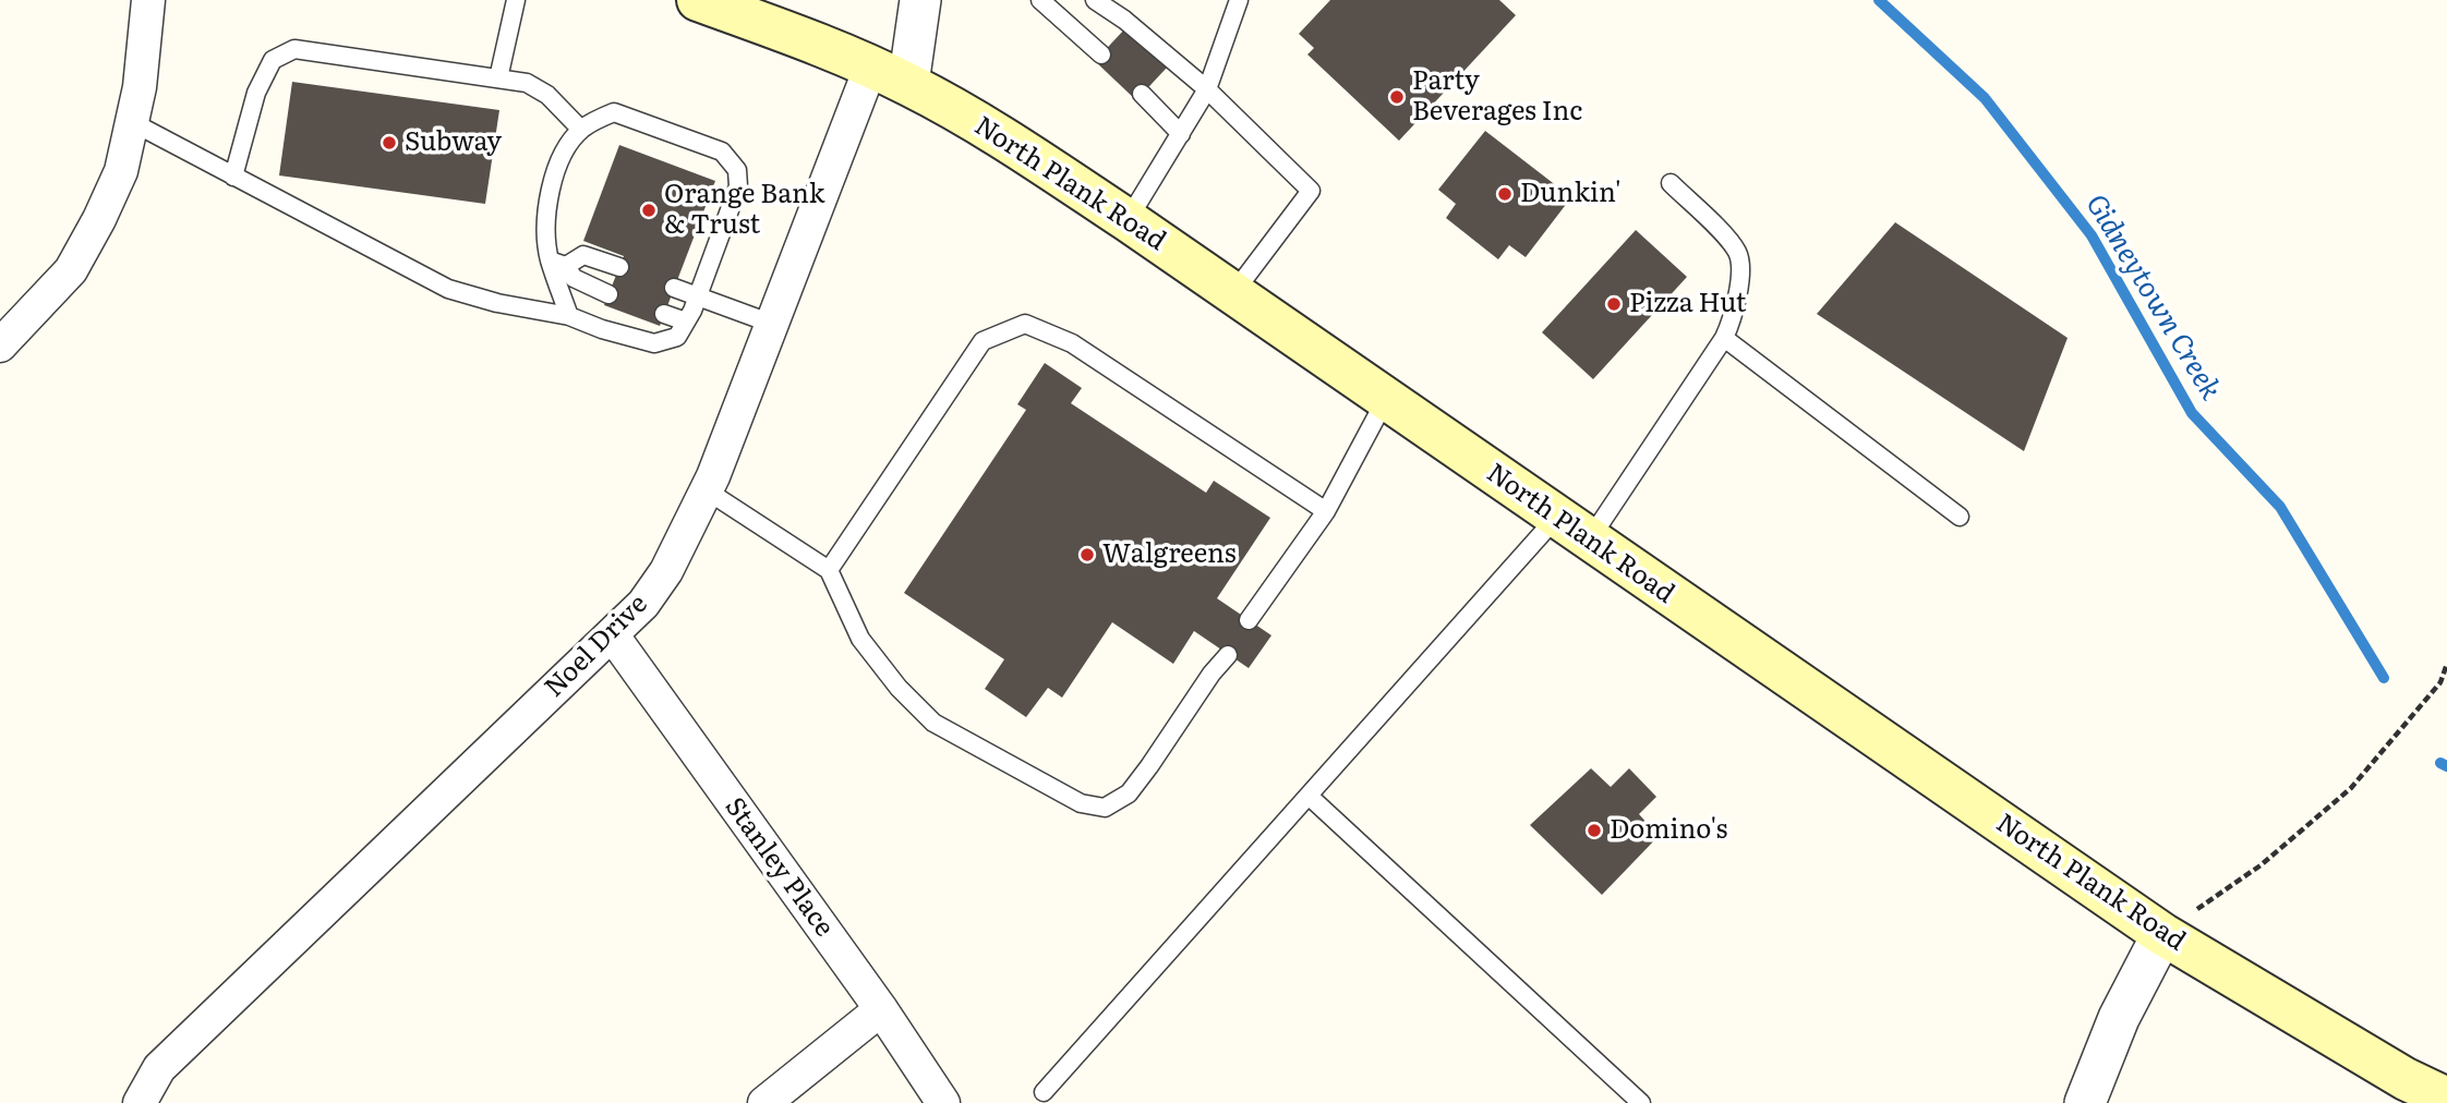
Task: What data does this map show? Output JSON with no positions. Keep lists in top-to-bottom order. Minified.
{"streets":{"main road":["North Plank Road"],"street":["Noel Drive","Stanley Place"]},"crossings":[["North Plank Road","Noel Drive"],["Noel Drive","Stanley Place"]],"water":["Gidneytown Creek"],"places":["Party Beverages Inc","Subway","Dunkin'","Orange Bank & Trust","Pizza Hut","Walgreens","Domino's"]}
